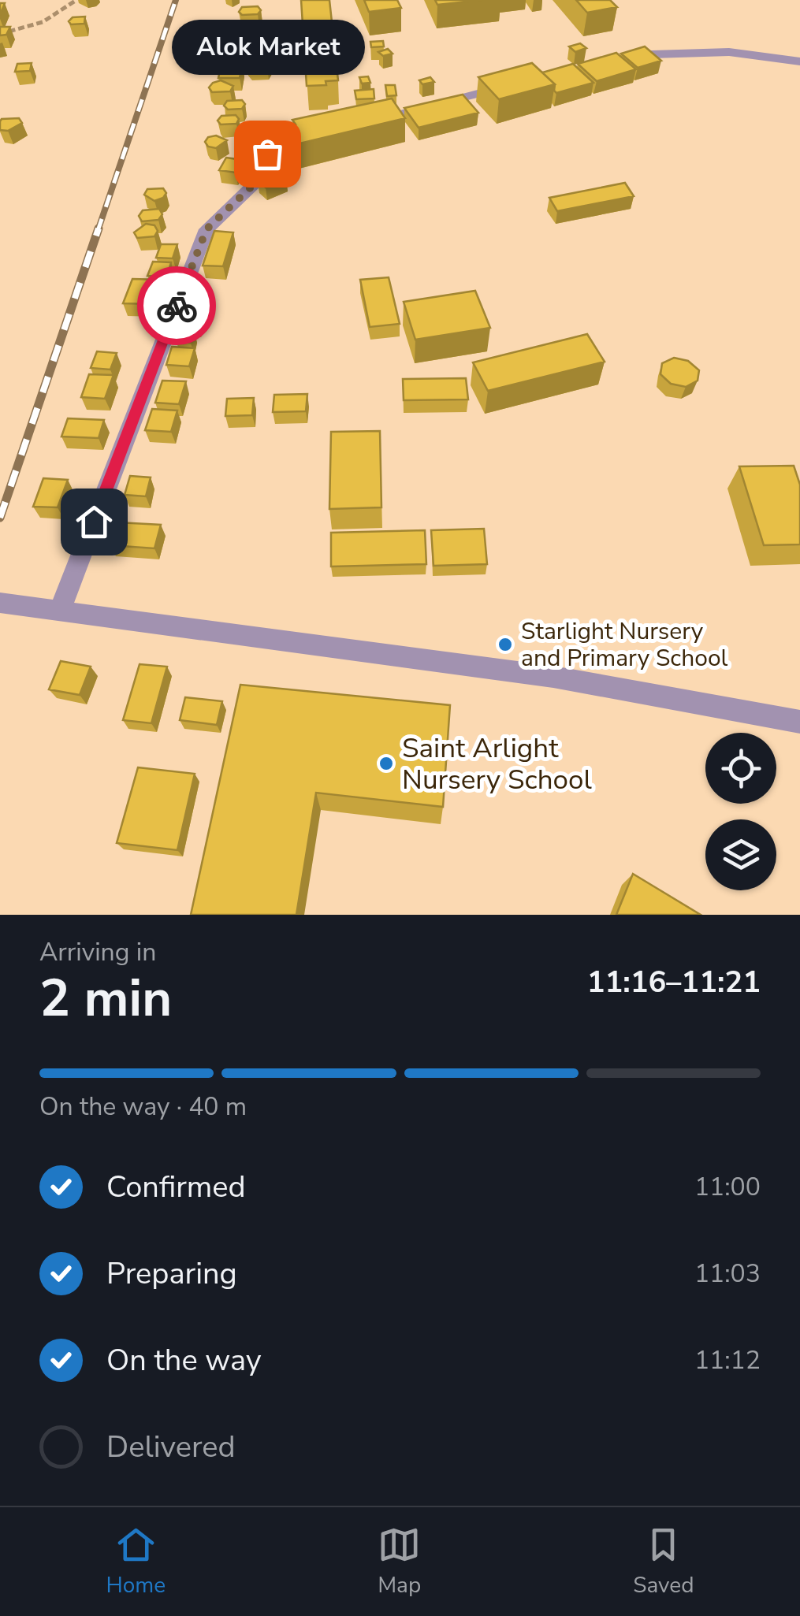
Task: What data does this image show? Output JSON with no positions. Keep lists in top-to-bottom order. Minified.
{"places":["Alok Market","Starlight Nursery and Primary School","Saint Arlight Nursery School"],"page":{"bubble":"Alok Market","heading":["2 min","Arriving in","11:16–11:21"],"bar":"On the way · 40 m","list":[["Confirmed","11:00"],["Preparing","11:03"],["On the way","11:12"],"Delivered"],"tabs":["Home","Map","Saved"]}}
